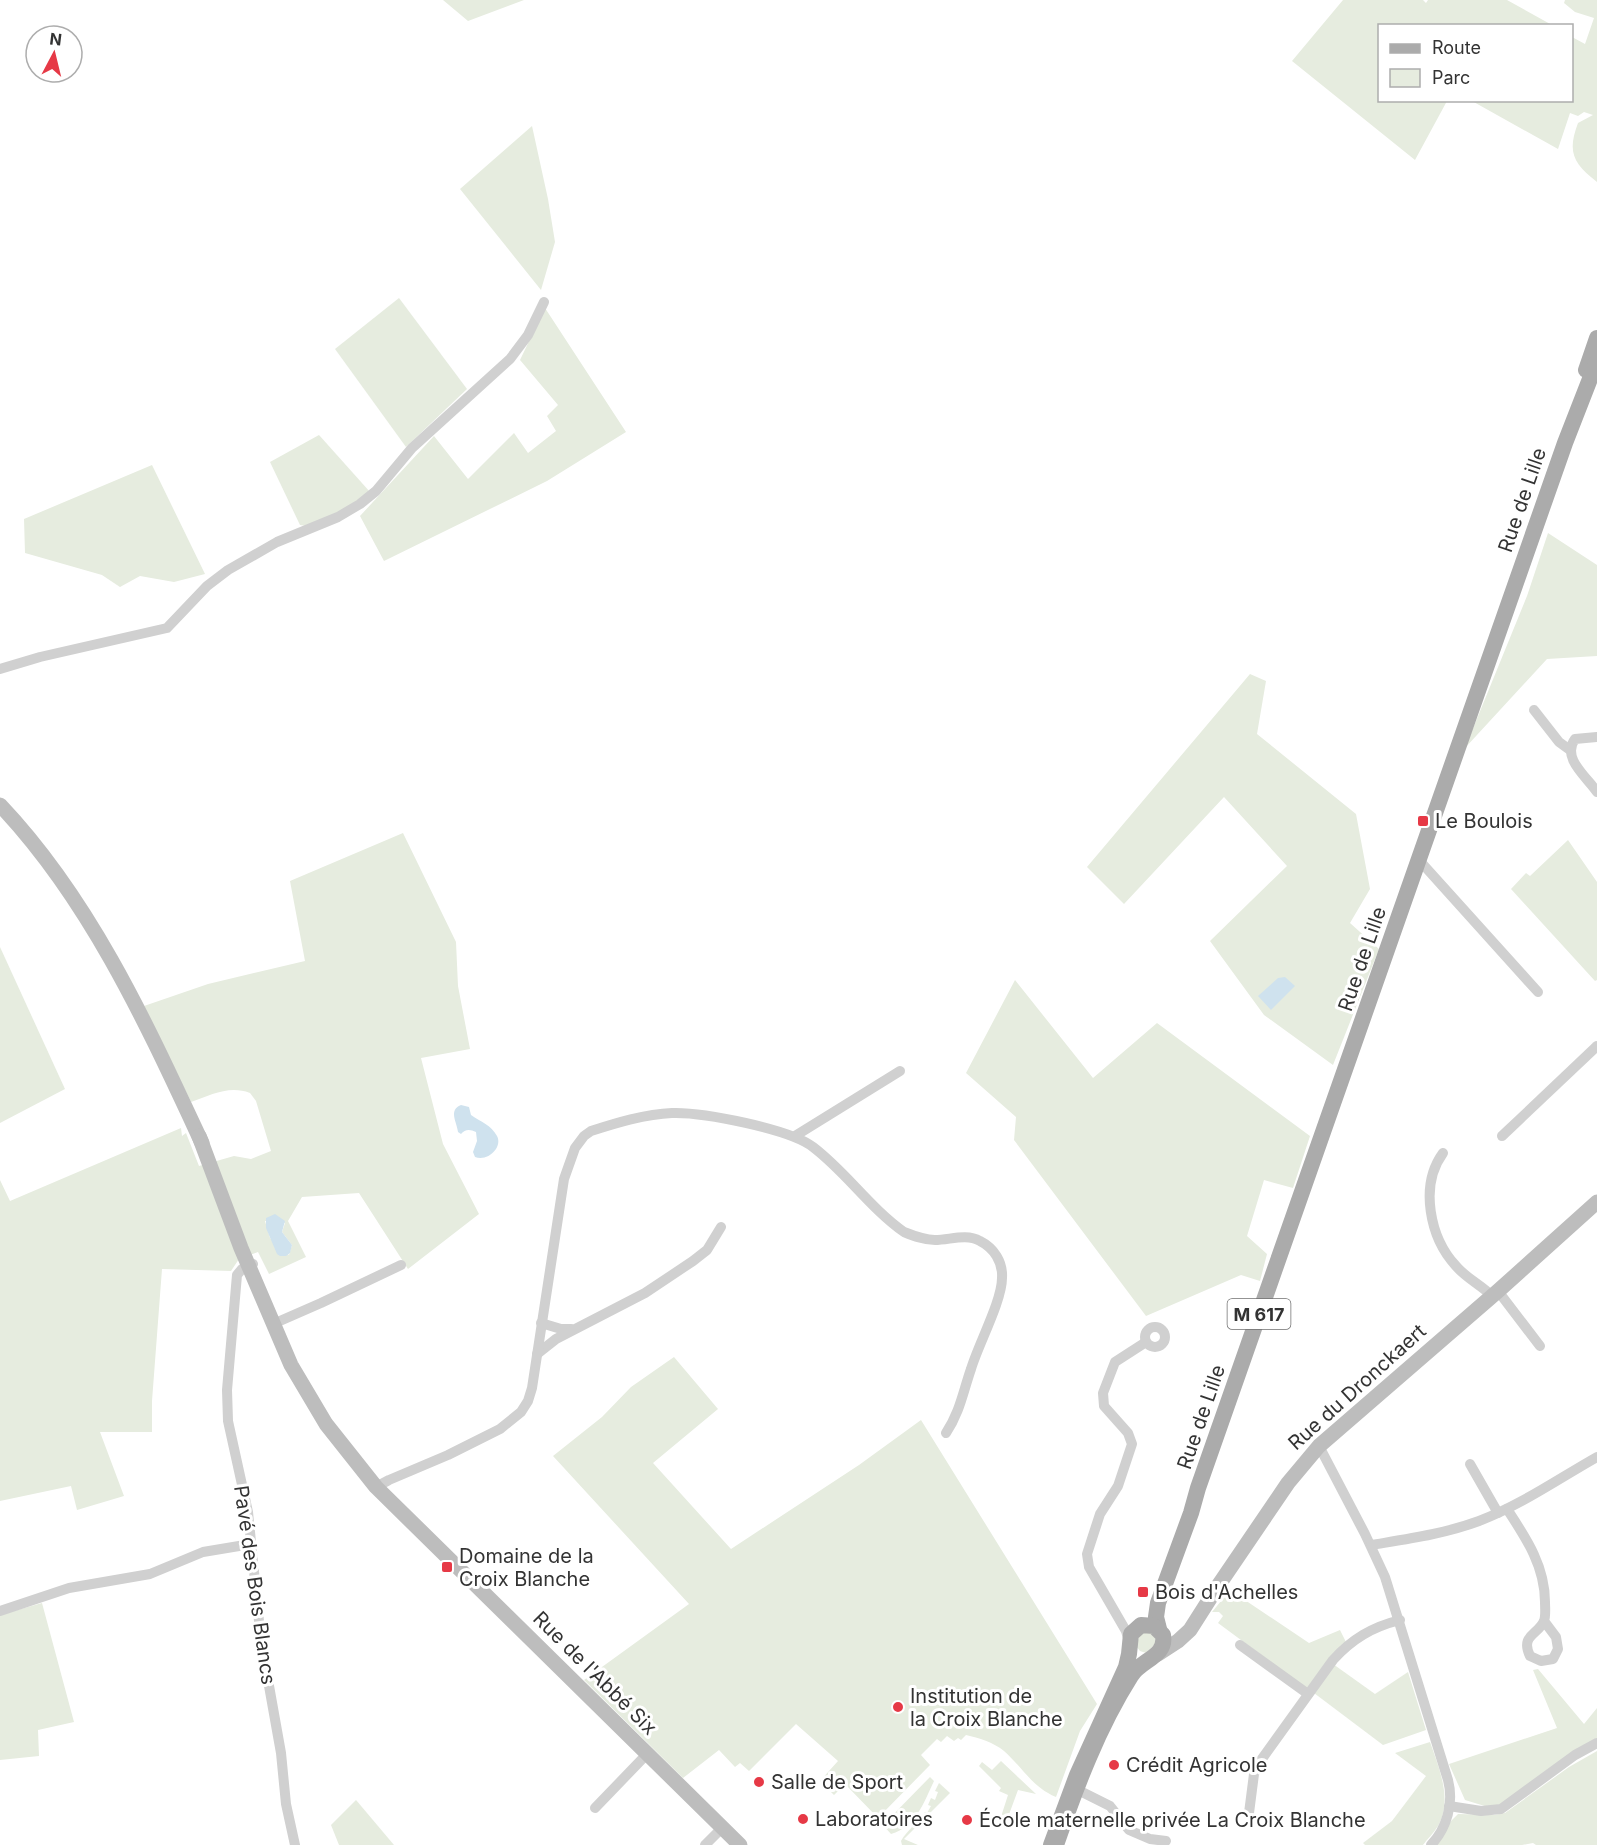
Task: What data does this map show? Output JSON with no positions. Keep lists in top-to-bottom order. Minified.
{"streets":{"main road":["Rue de Lille","M 617","Rue du Dronckaert","Rue de l'Abbé Six"],"street":["Pavé des Bois Blancs"]},"crossings":[["Rue de Lille","M 617"],["Rue de Lille","Rue du Dronckaert"],["M 617","Rue du Dronckaert"],["Pavé des Bois Blancs","Rue de l'Abbé Six"]],"places":{"transit":["Le Boulois","Domaine de la Croix Blanche","Bois d'Achelles"],"other":["Institution de la Croix Blanche","Crédit Agricole","Salle de Sport","Laboratoires","École maternelle privée La Croix Blanche"]},"legend":["Route","Parc"],"north":"top"}
